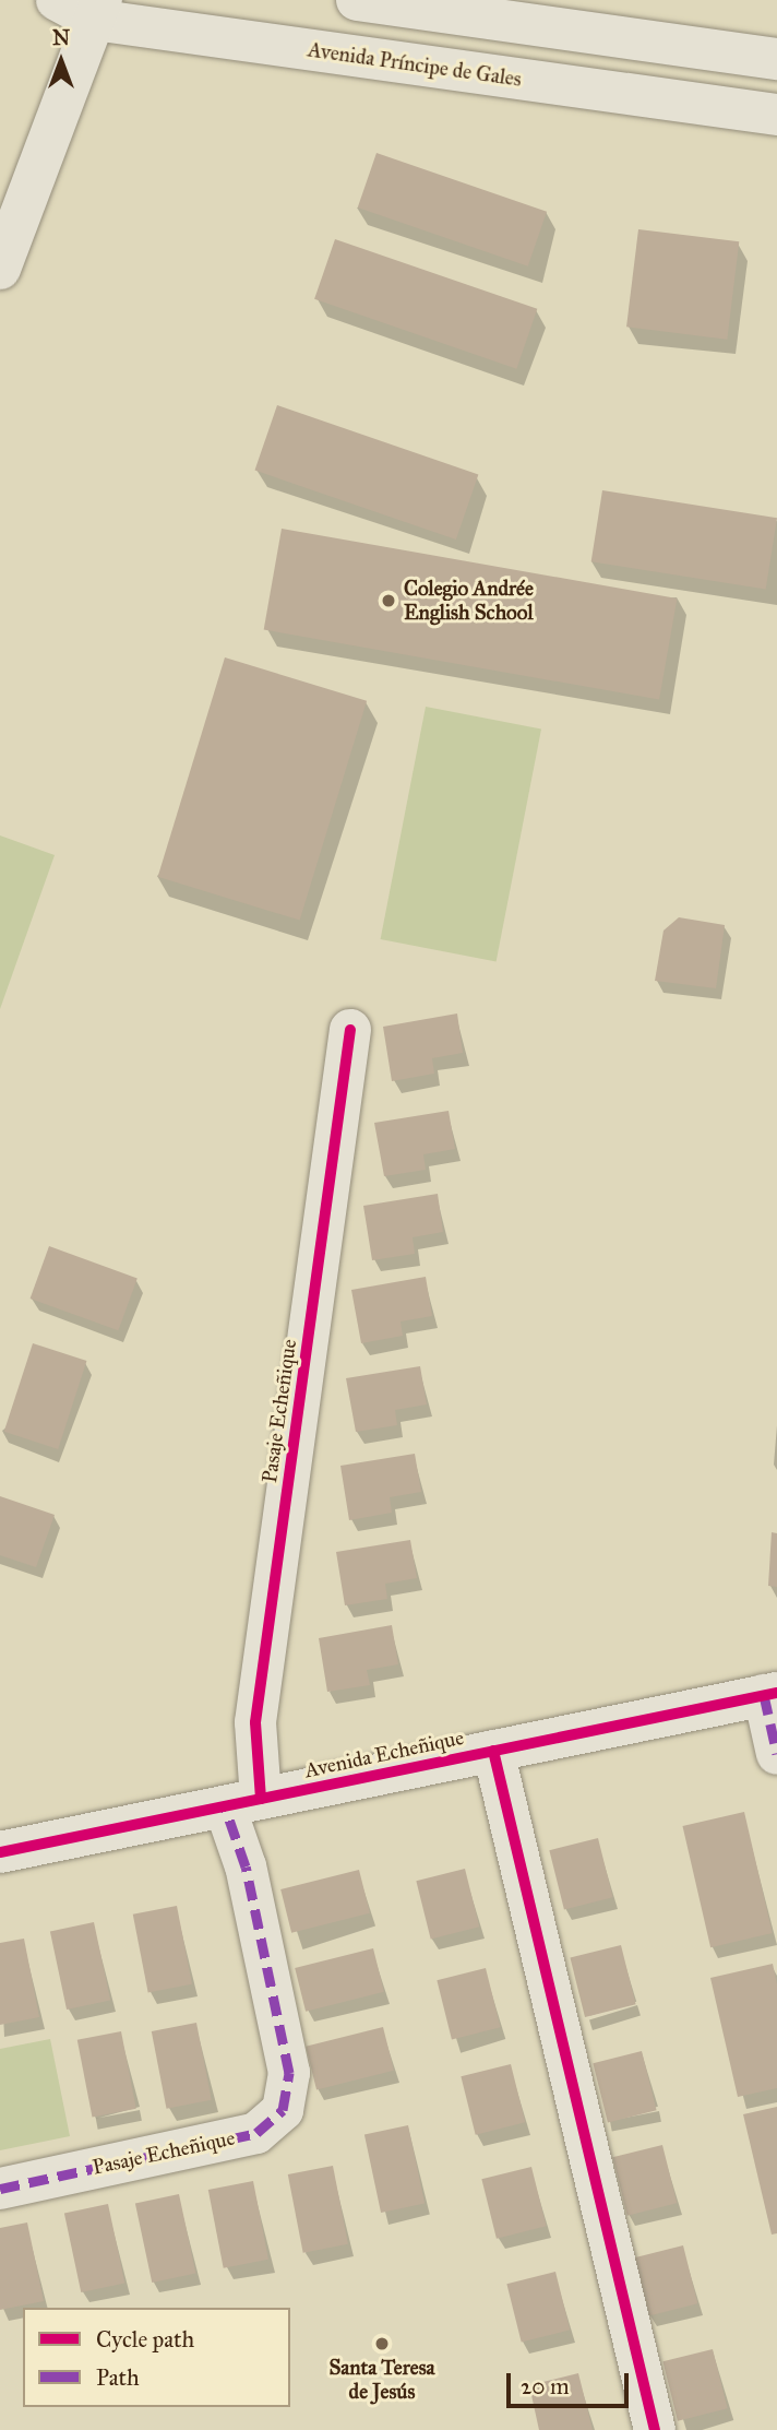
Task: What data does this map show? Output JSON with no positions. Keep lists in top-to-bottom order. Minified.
{"streets":{"street":["Avenida Príncipe de Gales","Pasaje Echeñique","Avenida Echeñique"]},"crossings":[["Pasaje Echeñique","Avenida Echeñique"]],"places":["Colegio Andrée English School","Santa Teresa de Jesús"],"legend":["Cycle path","Path"],"scale_bar":"20 m","north":"top"}
